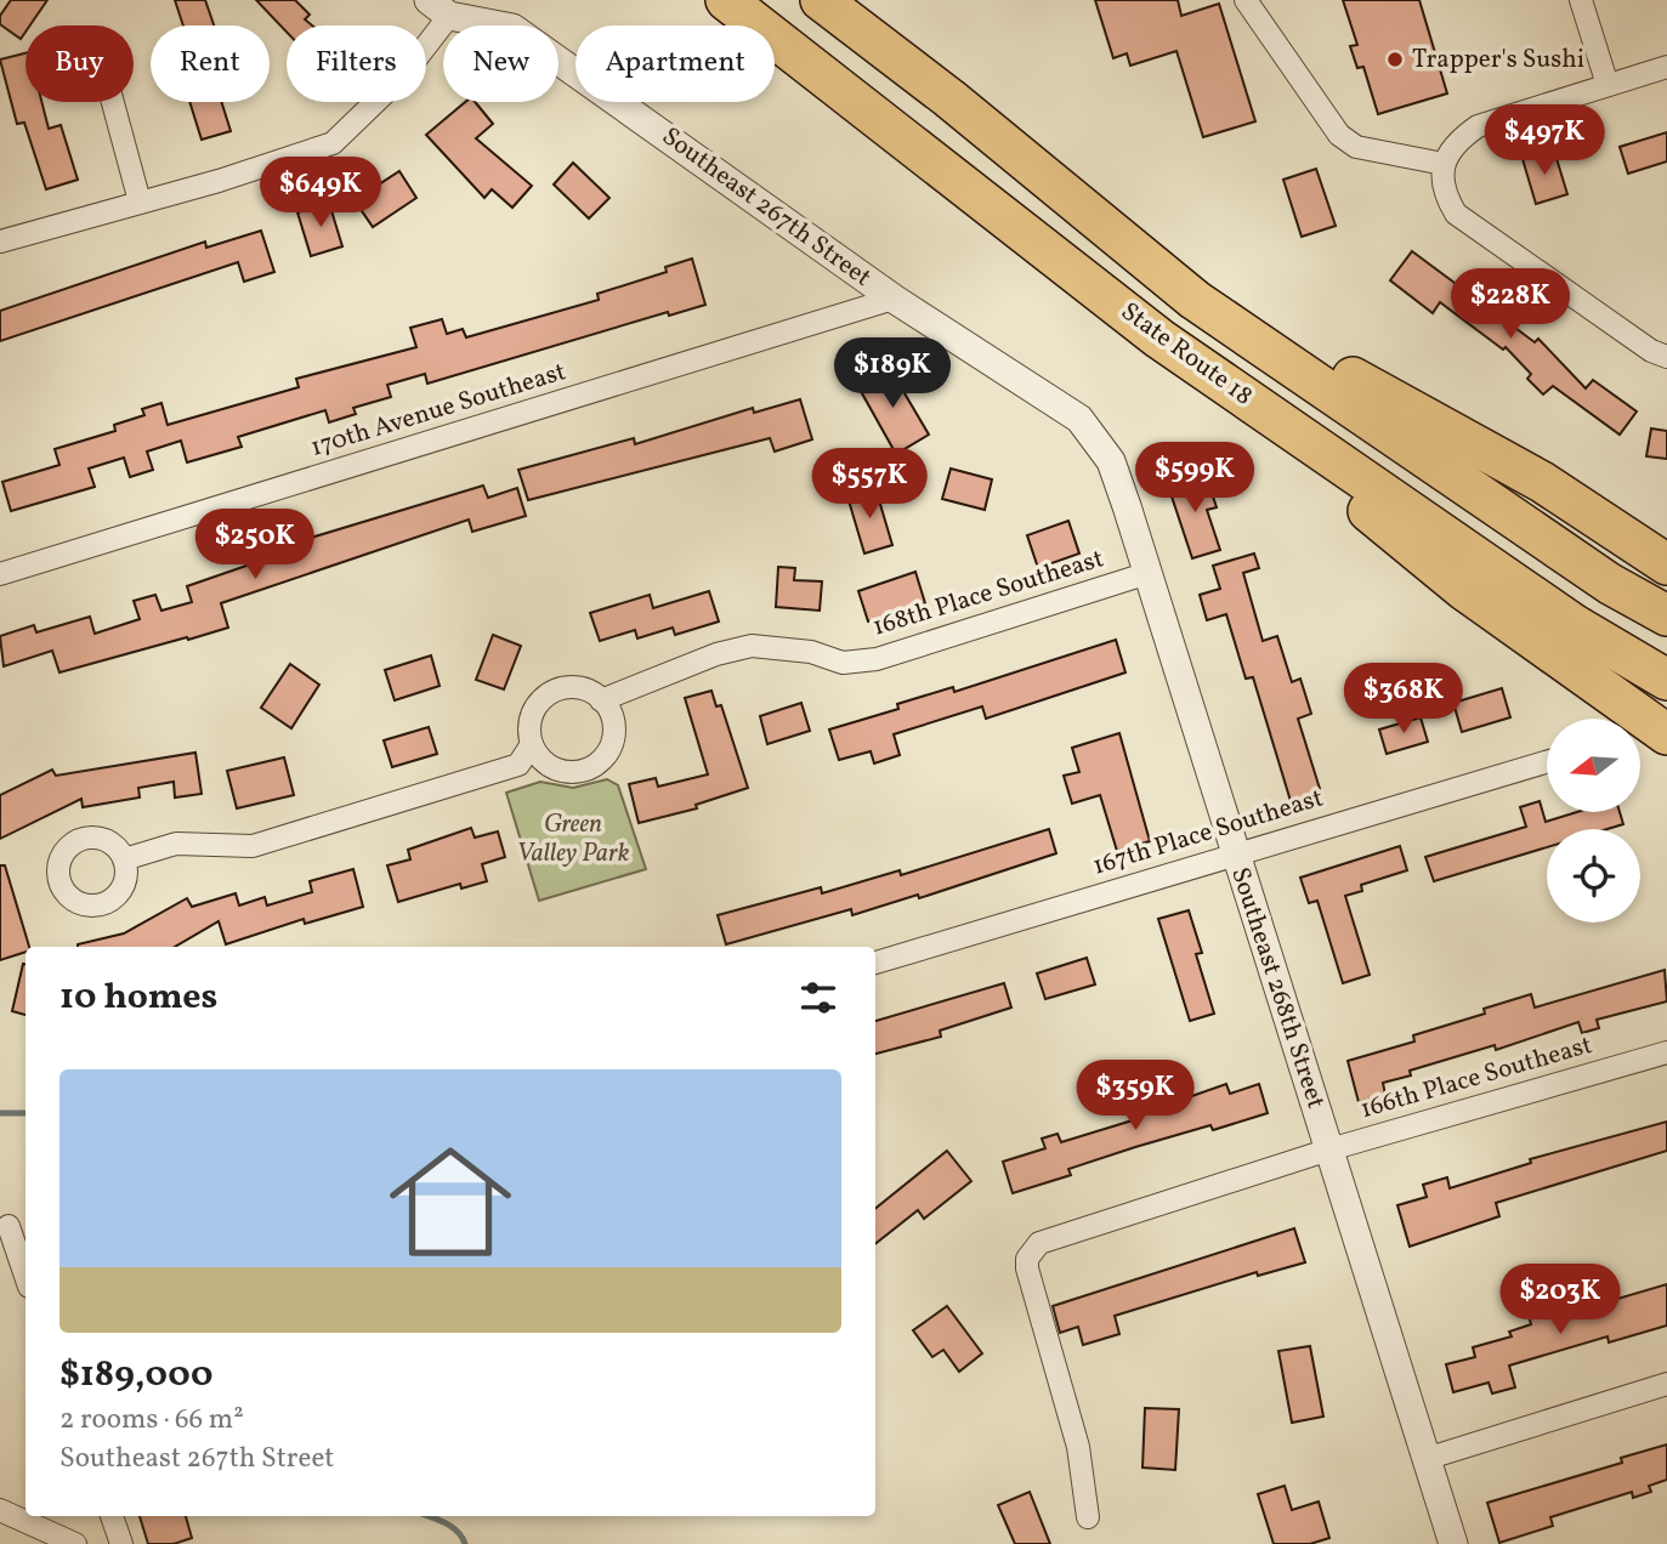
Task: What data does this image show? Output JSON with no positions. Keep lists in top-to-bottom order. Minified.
{"streets":{"highway":["State Route 18"],"street":["Southeast 267th Street","170th Avenue Southeast","168th Place Southeast","167th Place Southeast","Southeast 268th Street","166th Place Southeast"]},"crossings":[["Southeast 267th Street","170th Avenue Southeast"],["Southeast 267th Street","Southeast 268th Street"],["168th Place Southeast","Southeast 268th Street"],["167th Place Southeast","Southeast 268th Street"],["Southeast 268th Street","166th Place Southeast"]],"parks":["Green Valley Park"],"places":["Trapper's Sushi"],"north":"left","page":{"chip":["Buy","Rent","Filters","New","Apartment"],"price":["$497K","$649K","$228K","$189K","$599K","$557K","$250K","$368K","$359K","$203K"],"heading":"10 homes","list":[{"name":"$189,000","note":"2 rooms · 66 m² · Southeast 267th Street"}]}}
